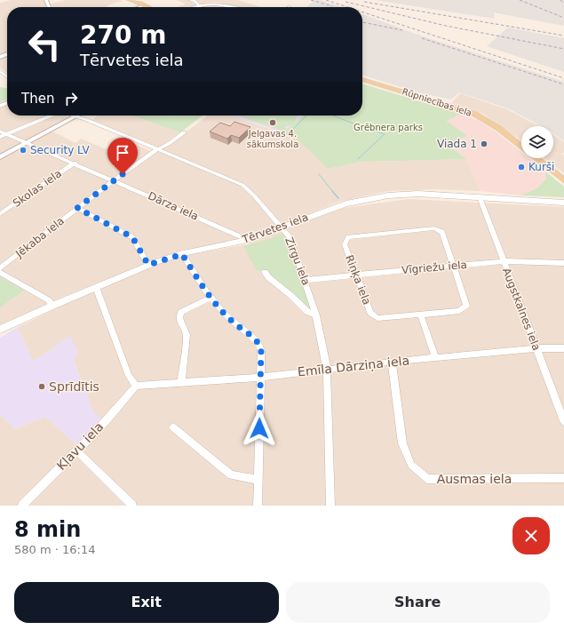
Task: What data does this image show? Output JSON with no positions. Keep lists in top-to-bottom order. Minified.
{"streets":{"main road":["Rūpniecības iela","Tērvetes iela"],"street":["Skolas iela","Dārza iela","Jēkaba iela","Zirgu iela","Vīgriežu iela","Riņķa iela","Augstkalnes iela","Emīla Dārziņa iela","Kļavu iela","Ausmas iela"]},"crossings":[["Skolas iela","Dārza iela"],["Dārza iela","Tērvetes iela"],["Dārza iela","Jēkaba iela"],["Tērvetes iela","Zirgu iela"],["Tērvetes iela","Augstkalnes iela"],["Jēkaba iela","Zirgu iela"],["Zirgu iela","Vīgriežu iela"],["Zirgu iela","Emīla Dārziņa iela"],["Vīgriežu iela","Riņķa iela"],["Vīgriežu iela","Augstkalnes iela"],["Augstkalnes iela","Emīla Dārziņa iela"],["Emīla Dārziņa iela","Kļavu iela"],["Emīla Dārziņa iela","Ausmas iela"]],"parks":["Grēbnera parks"],"places":["Jelgavas 4. sākumskola","Viada 1","Security LV","Kurši","Sprīdītis"],"page":{"turn":["270 m","Tērvetes iela"],"then":"Then","heading":["8 min","580 m · 16:14"],"buttons":["Exit","Share"]}}
